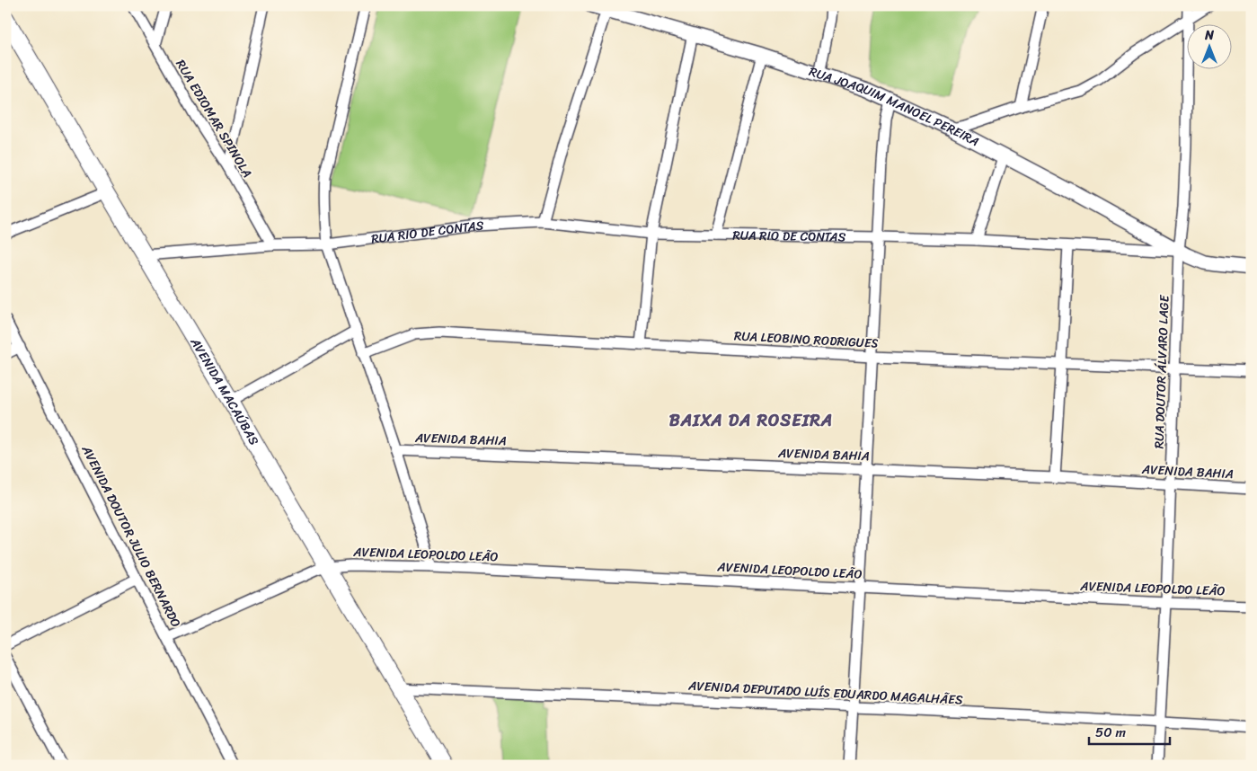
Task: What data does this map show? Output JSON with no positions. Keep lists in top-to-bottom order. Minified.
{"streets":{"main road":["AVENIDA MACAÚBAS"],"street":["RUA JOAQUIM MANOEL PEREIRA","RUA EDIOMAR SPINOLA","RUA RIO DE CONTAS","RUA LEOBINO RODRIGUES","RUA DOUTOR ÁLVARO LAGE","AVENIDA BAHIA","AVENIDA DOUTOR JULIO BERNARDO","AVENIDA LEOPOLDO LEÃO","AVENIDA DEPUTADO LUÍS EDUARDO MAGALHÃES"]},"crossings":[["RUA JOAQUIM MANOEL PEREIRA","RUA RIO DE CONTAS"],["RUA JOAQUIM MANOEL PEREIRA","RUA DOUTOR ÁLVARO LAGE"],["RUA EDIOMAR SPINOLA","RUA RIO DE CONTAS"],["RUA RIO DE CONTAS","RUA DOUTOR ÁLVARO LAGE"],["RUA RIO DE CONTAS","AVENIDA MACAÚBAS"],["RUA LEOBINO RODRIGUES","RUA DOUTOR ÁLVARO LAGE"],["RUA DOUTOR ÁLVARO LAGE","AVENIDA BAHIA"],["RUA DOUTOR ÁLVARO LAGE","AVENIDA LEOPOLDO LEÃO"],["RUA DOUTOR ÁLVARO LAGE","AVENIDA DEPUTADO LUÍS EDUARDO MAGALHÃES"],["AVENIDA MACAÚBAS","AVENIDA LEOPOLDO LEÃO"],["AVENIDA MACAÚBAS","AVENIDA DEPUTADO LUÍS EDUARDO MAGALHÃES"],["AVENIDA DOUTOR JULIO BERNARDO","AVENIDA LEOPOLDO LEÃO"]],"districts":["BAIXA DA ROSEIRA"],"scale_bar":"50 m","north":"top"}
